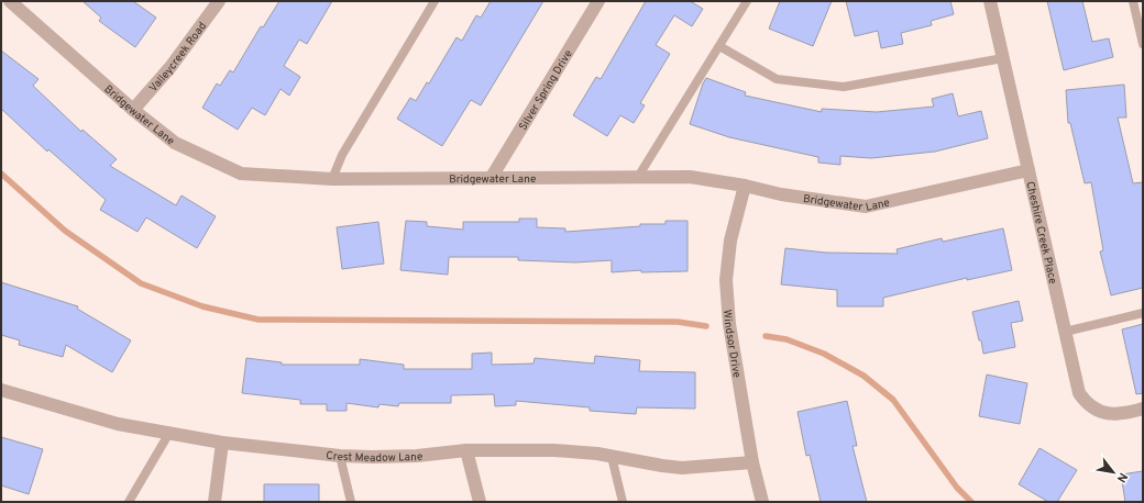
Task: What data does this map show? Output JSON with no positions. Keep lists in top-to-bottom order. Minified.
{"streets":{"street":["Valleycreek Road","Silver Spring Drive","Bridgewater Lane","Cheshire Creek Place","Windsor Drive","Crest Meadow Lane"]},"crossings":[["Valleycreek Road","Bridgewater Lane"],["Silver Spring Drive","Bridgewater Lane"],["Bridgewater Lane","Cheshire Creek Place"],["Bridgewater Lane","Windsor Drive"],["Windsor Drive","Crest Meadow Lane"]],"north":"bottom right"}
